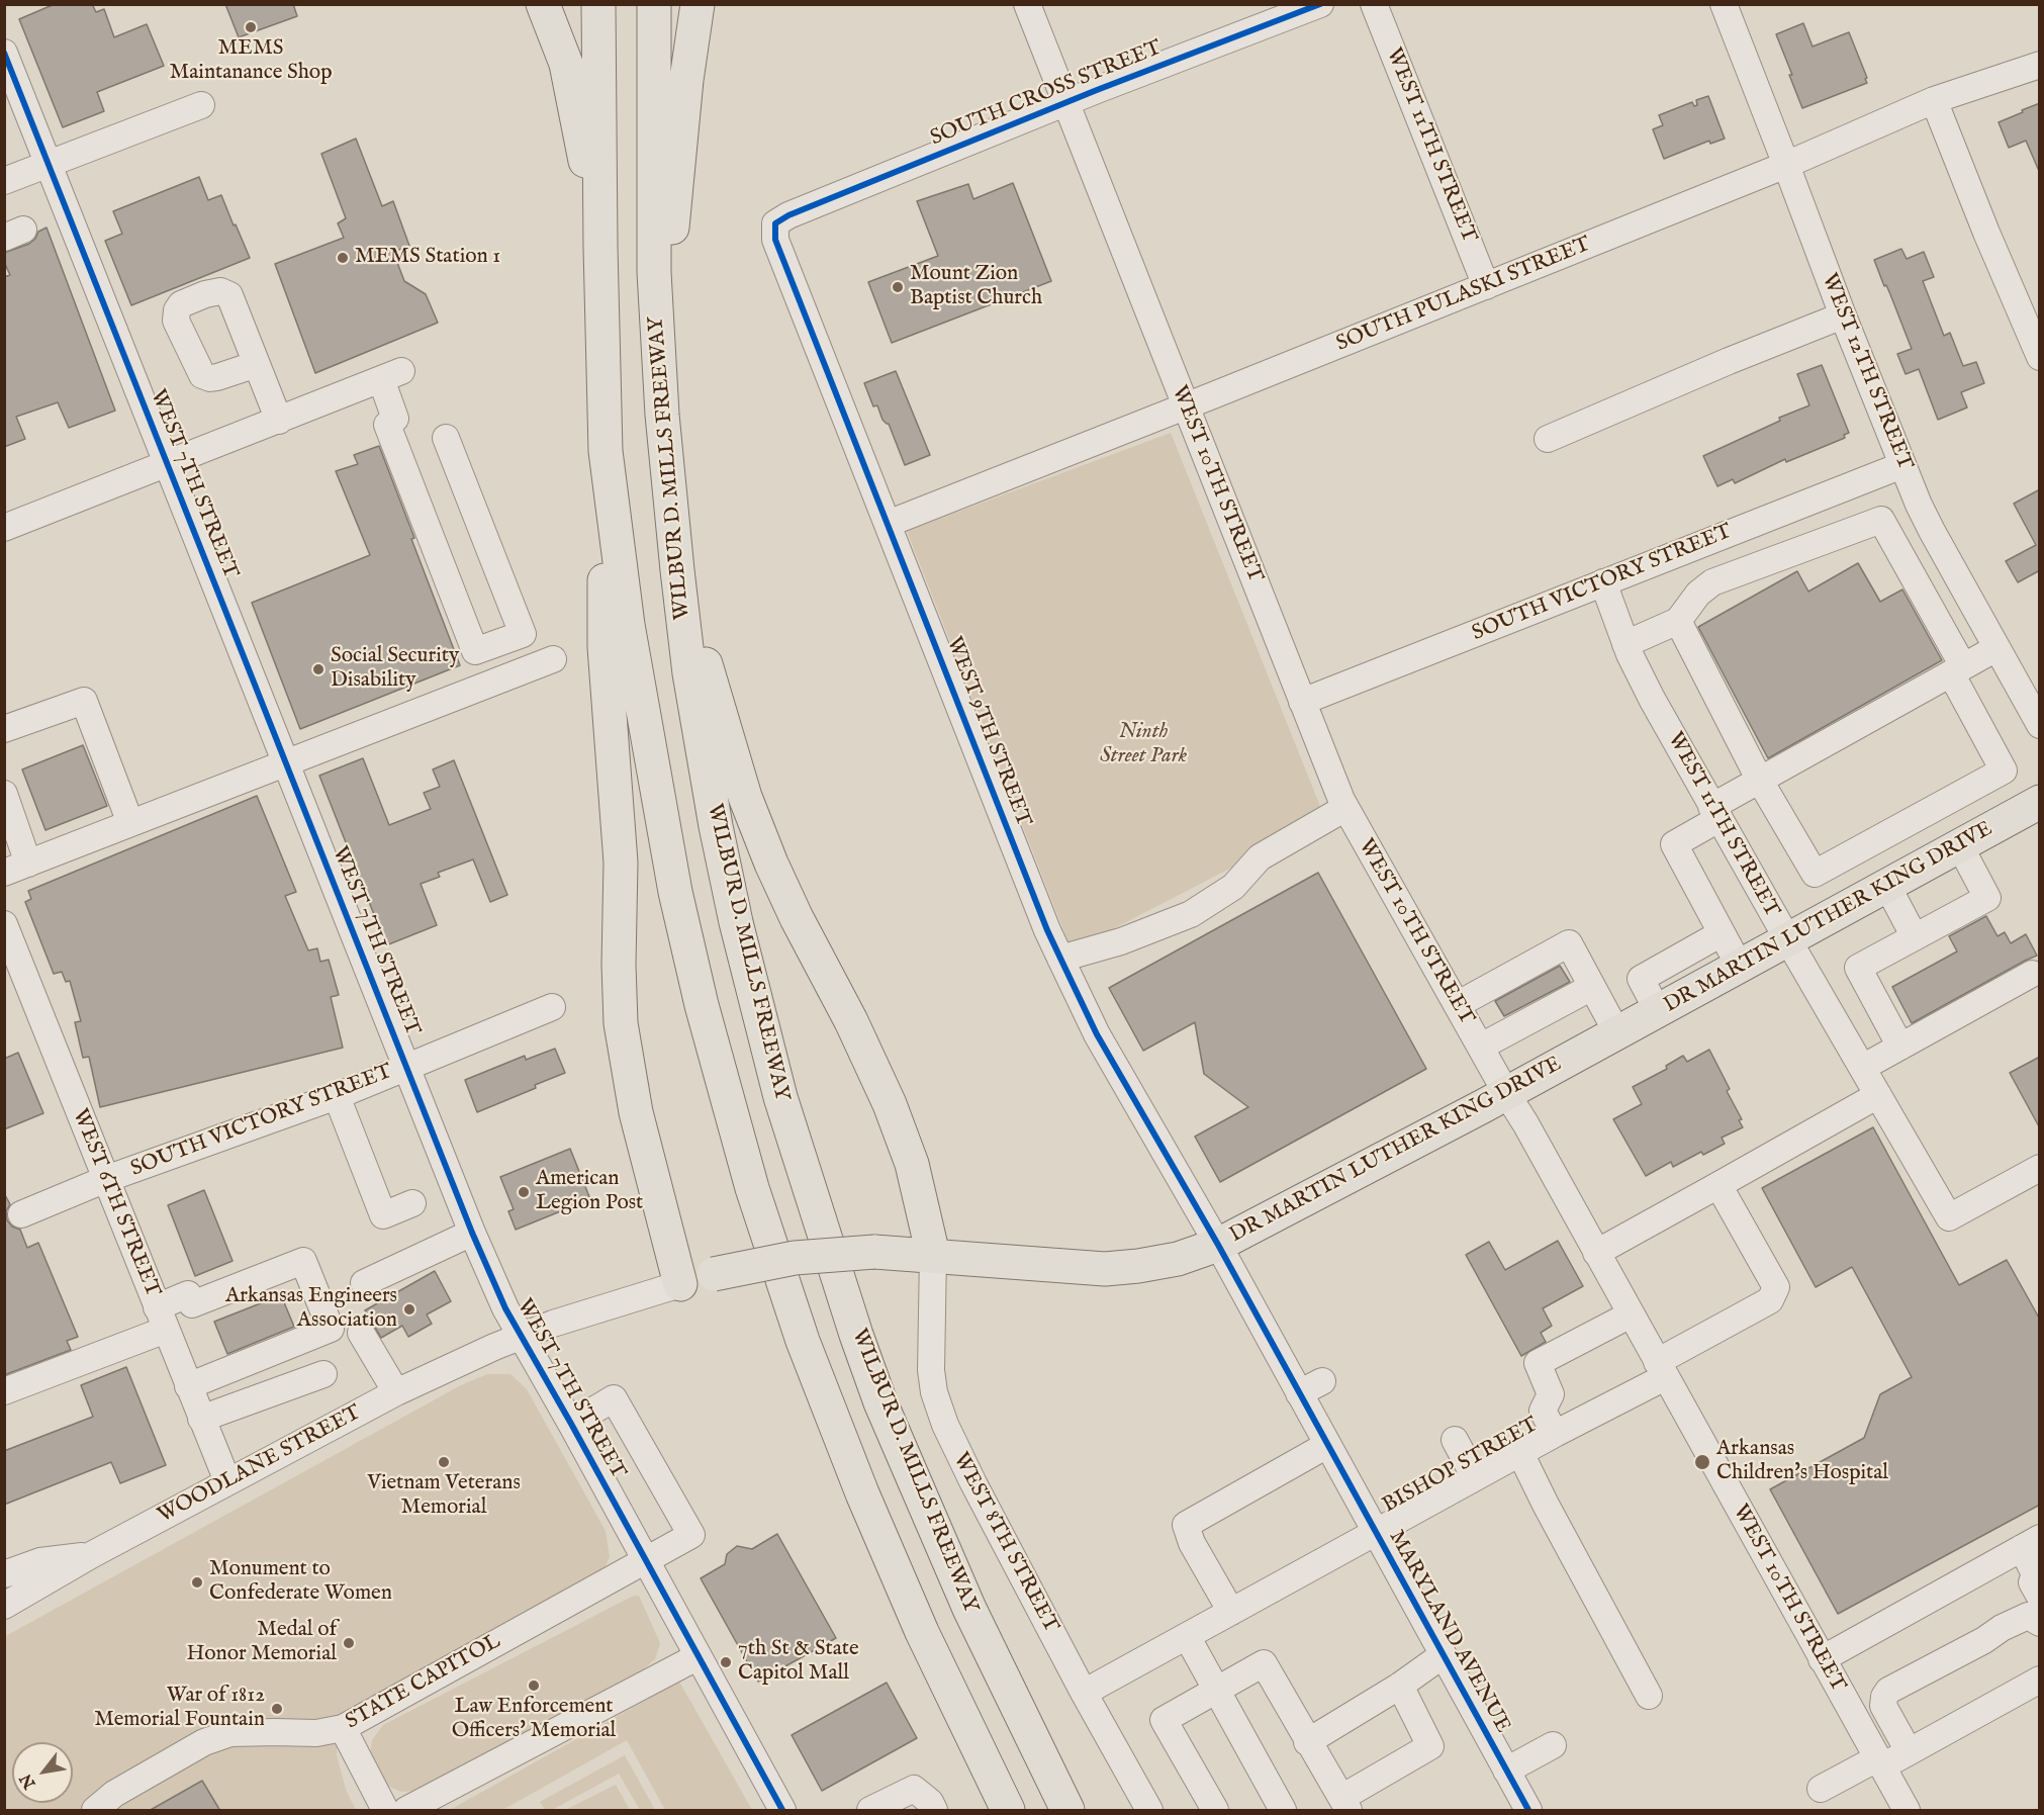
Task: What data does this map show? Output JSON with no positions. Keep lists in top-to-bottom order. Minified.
{"streets":{"main road":["WILBUR D. MILLS FREEWAY","DR MARTIN LUTHER KING DRIVE"],"street":["SOUTH CROSS STREET","WEST 11TH STREET","SOUTH PULASKI STREET","WEST 12TH STREET","WEST 7TH STREET","WEST 10TH STREET","SOUTH VICTORY STREET","WEST 9TH STREET","WEST 6TH STREET","WOODLANE STREET","BISHOP STREET","WEST 8TH STREET","MARYLAND AVENUE","STATE CAPITOL"]},"crossings":[["SOUTH CROSS STREET","WEST 10TH STREET"],["SOUTH CROSS STREET","WEST 9TH STREET"],["WEST 11TH STREET","SOUTH PULASKI STREET"],["WEST 11TH STREET","SOUTH VICTORY STREET"],["WEST 11TH STREET","DR MARTIN LUTHER KING DRIVE"],["SOUTH PULASKI STREET","WEST 12TH STREET"],["SOUTH PULASKI STREET","WEST 10TH STREET"],["SOUTH PULASKI STREET","WEST 9TH STREET"],["WEST 12TH STREET","SOUTH VICTORY STREET"],["WEST 7TH STREET","SOUTH VICTORY STREET"],["WEST 7TH STREET","DR MARTIN LUTHER KING DRIVE"],["WEST 7TH STREET","WOODLANE STREET"],["WEST 7TH STREET","STATE CAPITOL"],["WEST 10TH STREET","SOUTH VICTORY STREET"],["WEST 10TH STREET","DR MARTIN LUTHER KING DRIVE"],["WEST 10TH STREET","BISHOP STREET"],["SOUTH VICTORY STREET","WEST 6TH STREET"],["WEST 9TH STREET","DR MARTIN LUTHER KING DRIVE"],["WEST 9TH STREET","MARYLAND AVENUE"],["DR MARTIN LUTHER KING DRIVE","WOODLANE STREET"],["DR MARTIN LUTHER KING DRIVE","WEST 8TH STREET"],["DR MARTIN LUTHER KING DRIVE","MARYLAND AVENUE"],["WEST 6TH STREET","WOODLANE STREET"],["BISHOP STREET","WEST 8TH STREET"],["BISHOP STREET","MARYLAND AVENUE"]],"parks":["Ninth Street Park"],"places":["MEMS Maintanance Shop","MEMS Station 1","Mount Zion Baptist Church","Social Security Disability","American Legion Post","Arkansas Engineers Association","Vietnam Veterans Memorial","Arkansas Children's Hospital","Monument to Confederate Women","Medal of Honor Memorial","7th St & State Capitol Mall","Law Enforcement Officers' Memorial","War of 1812 Memorial Fountain"],"north":"bottom left"}
